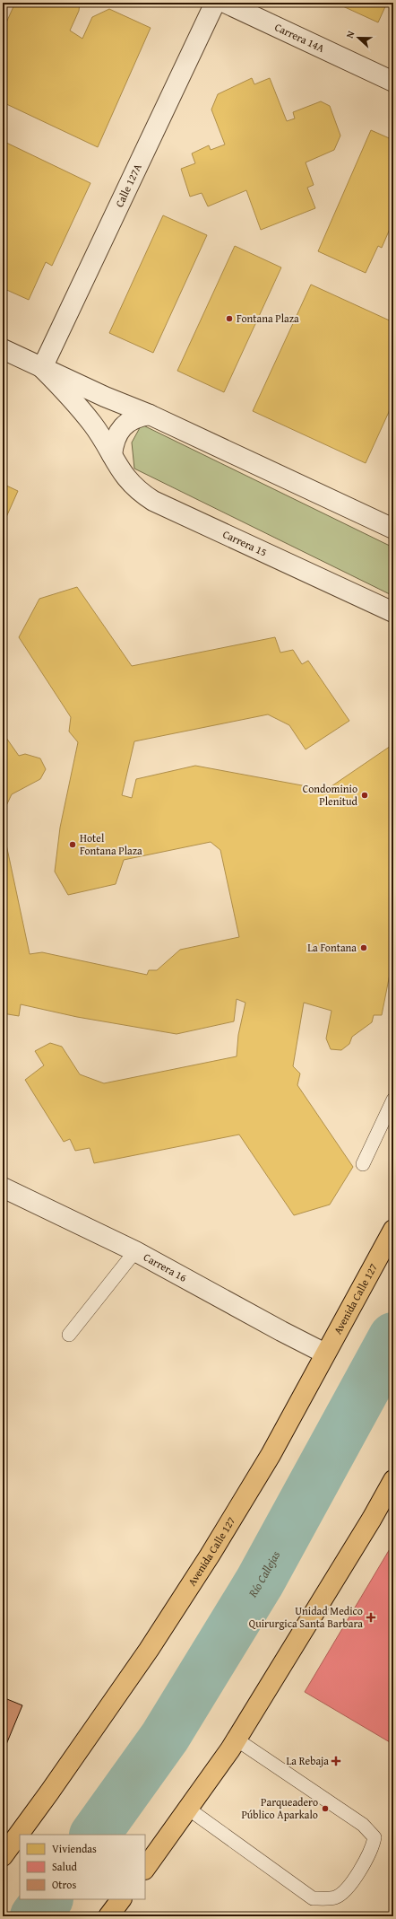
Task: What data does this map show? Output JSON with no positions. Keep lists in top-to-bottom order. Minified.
{"streets":{"main road":["Avenida Calle 127"],"street":["Carrera 14A","Calle 127A","Carrera 15","Carrera 16"]},"crossings":[["Calle 127A","Carrera 15"],["Carrera 16","Avenida Calle 127"]],"water":["Río Callejas"],"places":{"other":["Fontana Plaza","Condominio Plenitud","Hotel Fontana Plaza","La Fontana","Parqueadero Público Aparkalo"],"health":["Unidad Medico Quirurgica Santa Barbara","La Rebaja"]},"legend":["Viviendas","Salud","Otros"],"north":"left"}
